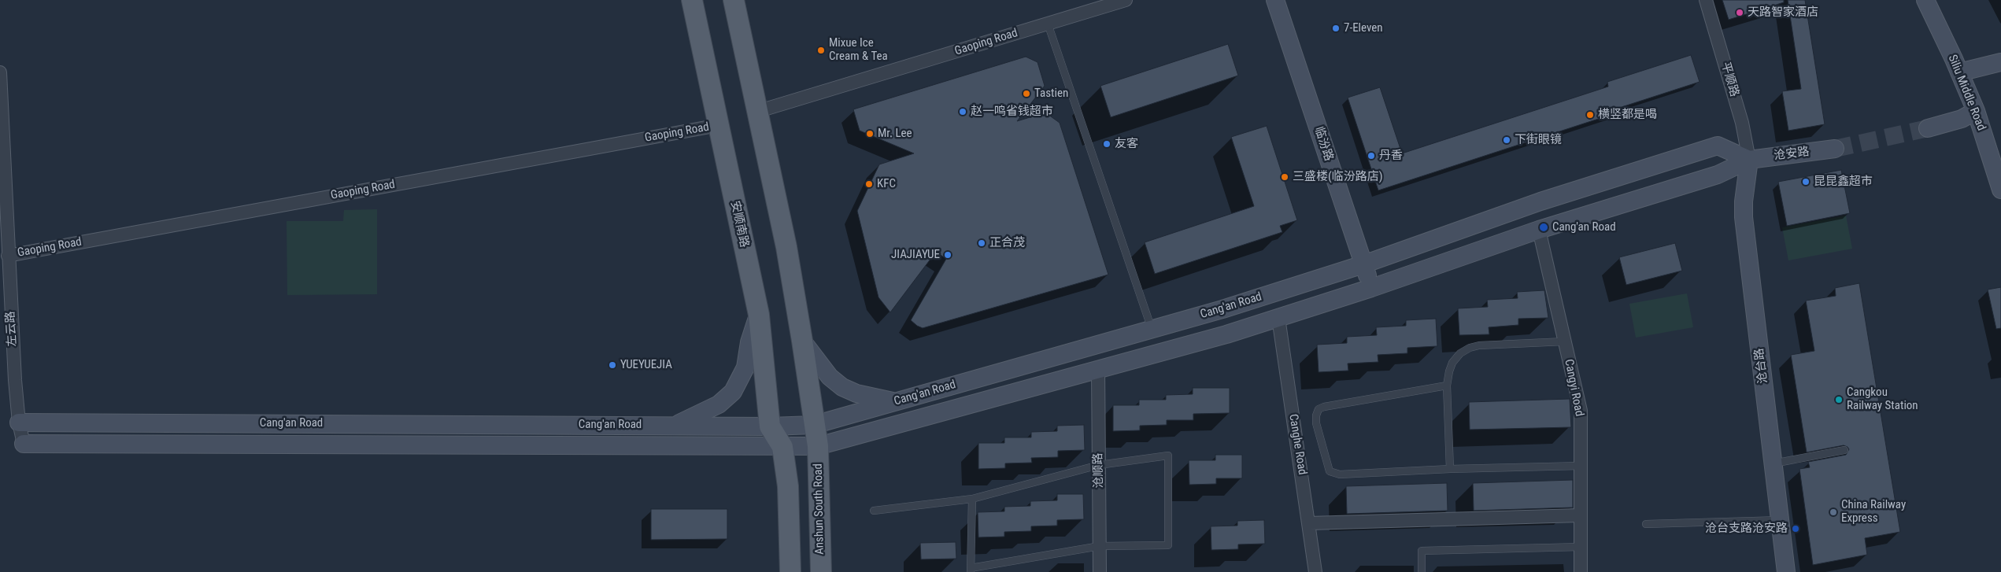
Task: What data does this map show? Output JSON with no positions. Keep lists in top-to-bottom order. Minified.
{"streets":{"main road":["安顺南路","Anshun South Road"],"street":["Gaoping Road","平顺路","Siliu Middle Road","临汾路","沧安路","Cang'an Road","左云路","沧台路","Cangyi Road","Canghe Road","沧顺路"]},"crossings":[["Gaoping Road","安顺南路"],["Gaoping Road","左云路"],["平顺路","沧安路"],["平顺路","Cang'an Road"],["平顺路","沧台路"],["临汾路","Cang'an Road"],["沧安路","Cang'an Road"],["沧安路","沧台路"],["安顺南路","Cang'an Road"],["Cang'an Road","左云路"],["Cang'an Road","沧台路"],["Cang'an Road","Cangyi Road"],["Cang'an Road","Canghe Road"],["Cang'an Road","沧顺路"],["Cang'an Road","Anshun South Road"]],"places":["天路智家酒店","7-Eleven","Mixue Ice Cream & Tea","Tastien","赵一鸣省钱超市","横竖都是喝","Mr. Lee","下街眼镜","友客","丹香","三盛楼(临汾路店)","昆昆鑫超市","KFC","Cang'an Road","正合茂","JIAJIAYUE","YUEYUEJIA","Cangkou Railway Station","China Railway Express","沧台支路沧安路"]}
